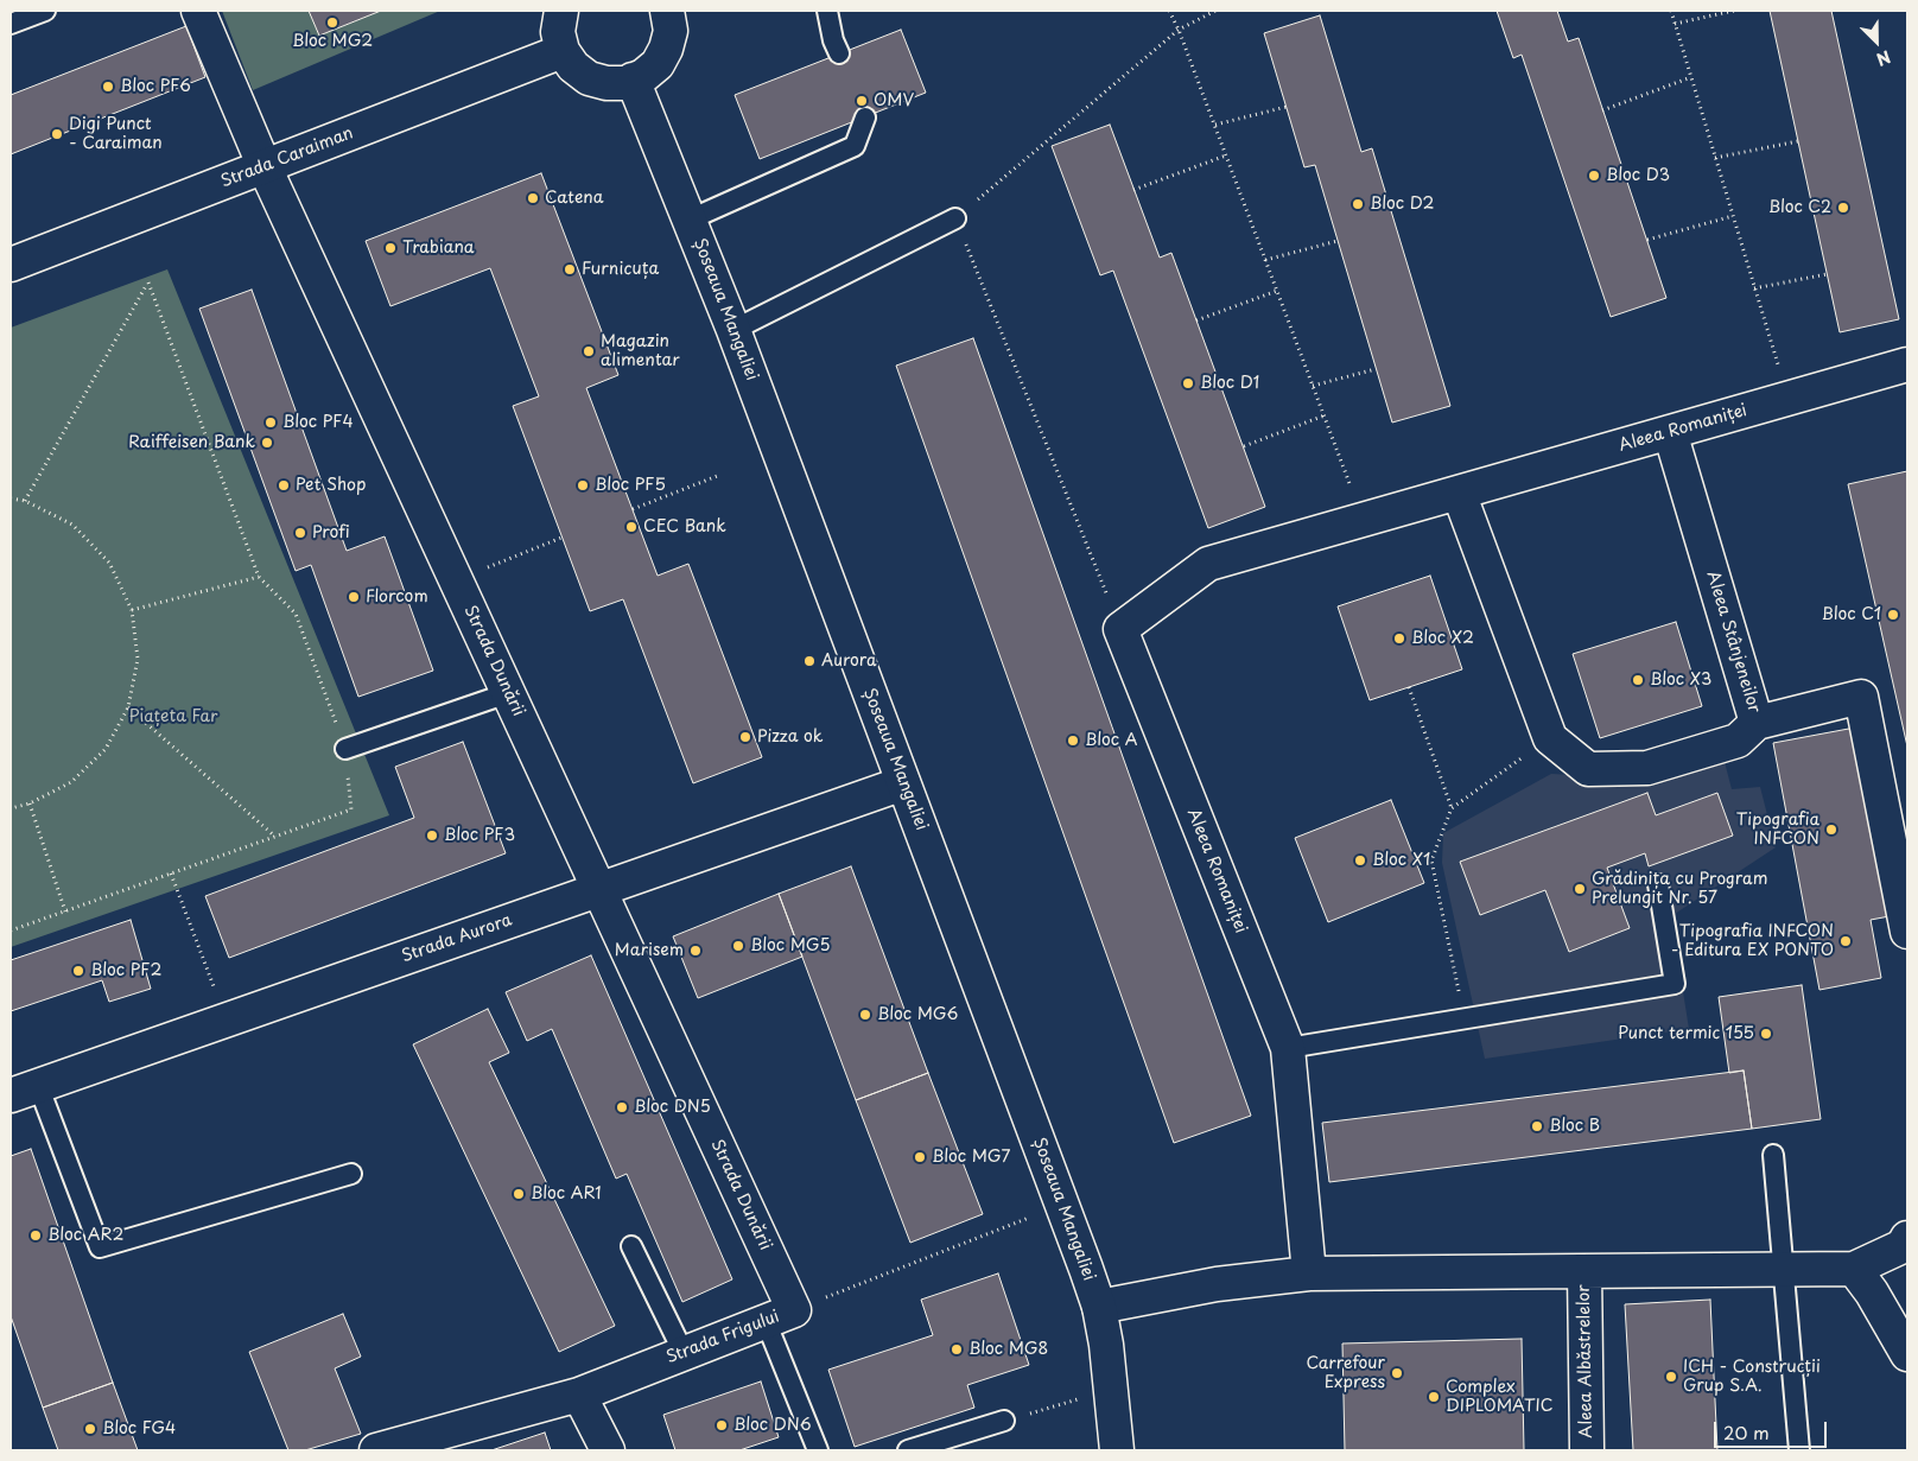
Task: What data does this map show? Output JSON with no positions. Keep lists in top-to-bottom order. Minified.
{"streets":{"street":["Strada Caraiman","Șoseaua Mangaliei","Aleea Romaniței","Aleea Stânjeneilor","Strada Dunării","Strada Aurora","Strada Frigului","Aleea Albăstrelelor"]},"crossings":[["Strada Caraiman","Strada Dunării"],["Șoseaua Mangaliei","Strada Aurora"],["Șoseaua Mangaliei","Strada Frigului"],["Aleea Romaniței","Aleea Stânjeneilor"],["Strada Dunării","Strada Aurora"],["Strada Dunării","Strada Frigului"]],"parks":["Piațeta Far"],"places":["Bloc MG2","Bloc PF6","OMV","Digi Punct - Caraiman","Bloc D3","Catena","Bloc D2","Bloc C2","Trabiana","Furnicuța","Magazin alimentar","Bloc D1","Bloc PF4","Raiffeisen Bank","Pet Shop","Bloc PF5","CEC Bank","Profi","Florcom","Bloc C1","Bloc X2","Aurora","Bloc X3","Pizza ok","Bloc A","Tipografia INFCON","Bloc PF3","Bloc X1","Grădinița cu Program Prelungit Nr. 57","Tipografia INFCON - Editura EX PONTO","Bloc MG5","Marisem","Bloc PF2","Bloc MG6","Punct termic 155","Bloc DN5","Bloc B","Bloc MG7","Bloc AR1","Bloc AR2","Bloc MG8","Carrefour Express","ICH - Construcții Grup S.A.","Complex DIPLOMATIC","Bloc DN6","Bloc FG4"],"scale_bar":"20 m","north":"bottom right"}
